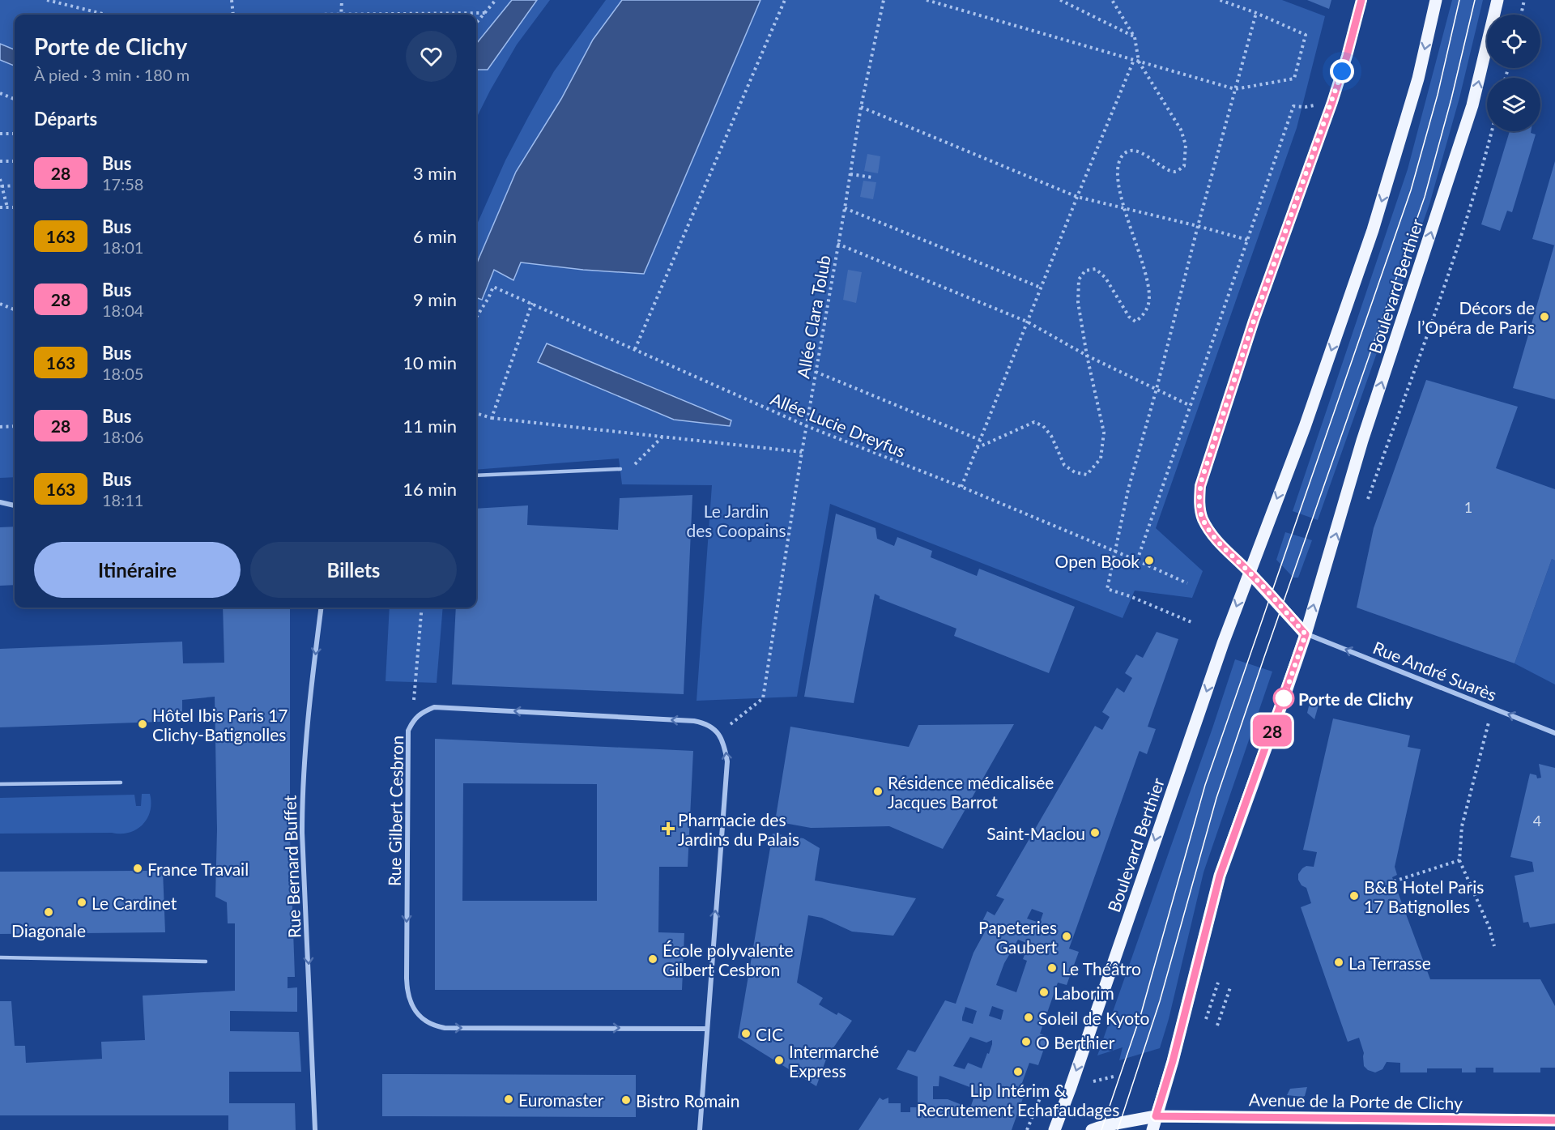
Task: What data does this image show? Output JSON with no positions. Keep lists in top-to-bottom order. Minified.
{"streets":{"main road":["Boulevard Berthier","Avenue de la Porte de Clichy"],"street":["Rue André Suarès","Rue Gilbert Cesbron","Rue Bernard Buffet"],"path":["Allée Clara Tolub","Allée Lucie Dreyfus"]},"crossings":[["Boulevard Berthier","Rue André Suarès"],["Boulevard Berthier","Avenue de la Porte de Clichy"],["Allée Clara Tolub","Allée Lucie Dreyfus"],["Allée Clara Tolub","Rue Gilbert Cesbron"]],"one_way":["Rue André Suarès","Rue Bernard Buffet"],"parks":["Le Jardin des Coopains"],"places":{"other":["Décors de l’Opéra de Paris","Open Book","Porte de Clichy","Hôtel Ibis Paris 17 Clichy-Batignolles","Résidence médicalisée Jacques Barrot","Saint-Maclou","France Travail","B&B Hotel Paris 17 Batignolles","Le Cardinet","Diagonale","Papeteries Gaubert","École polyvalente Gilbert Cesbron","La Terrasse","Le Théâtro","Laborim","Soleil de Kyoto","CIC","O Berthier","Intermarché Express","Lip Intérim & Recrutement Echafaudages","Euromaster","Bistro Romain"],"health":["Pharmacie des Jardins du Palais"]},"lines":["bus line 28"],"house_numbers":["1","4"],"page":{"on_map":"28","heading":[["Porte de Clichy","À pied · 3 min · 180 m"],"Départs"],"list":[{"mark":"28","name":"Bus","note":"17:58","value":"3 min"},{"mark":"163","name":"Bus","note":"18:01","value":"6 min"},{"mark":"28","name":"Bus","note":"18:04","value":"9 min"},{"mark":"163","name":"Bus","note":"18:05","value":"10 min"},{"mark":"28","name":"Bus","note":"18:06","value":"11 min"},{"mark":"163","name":"Bus","note":"18:11","value":"16 min"}],"buttons":["Itinéraire","Billets"]}}
